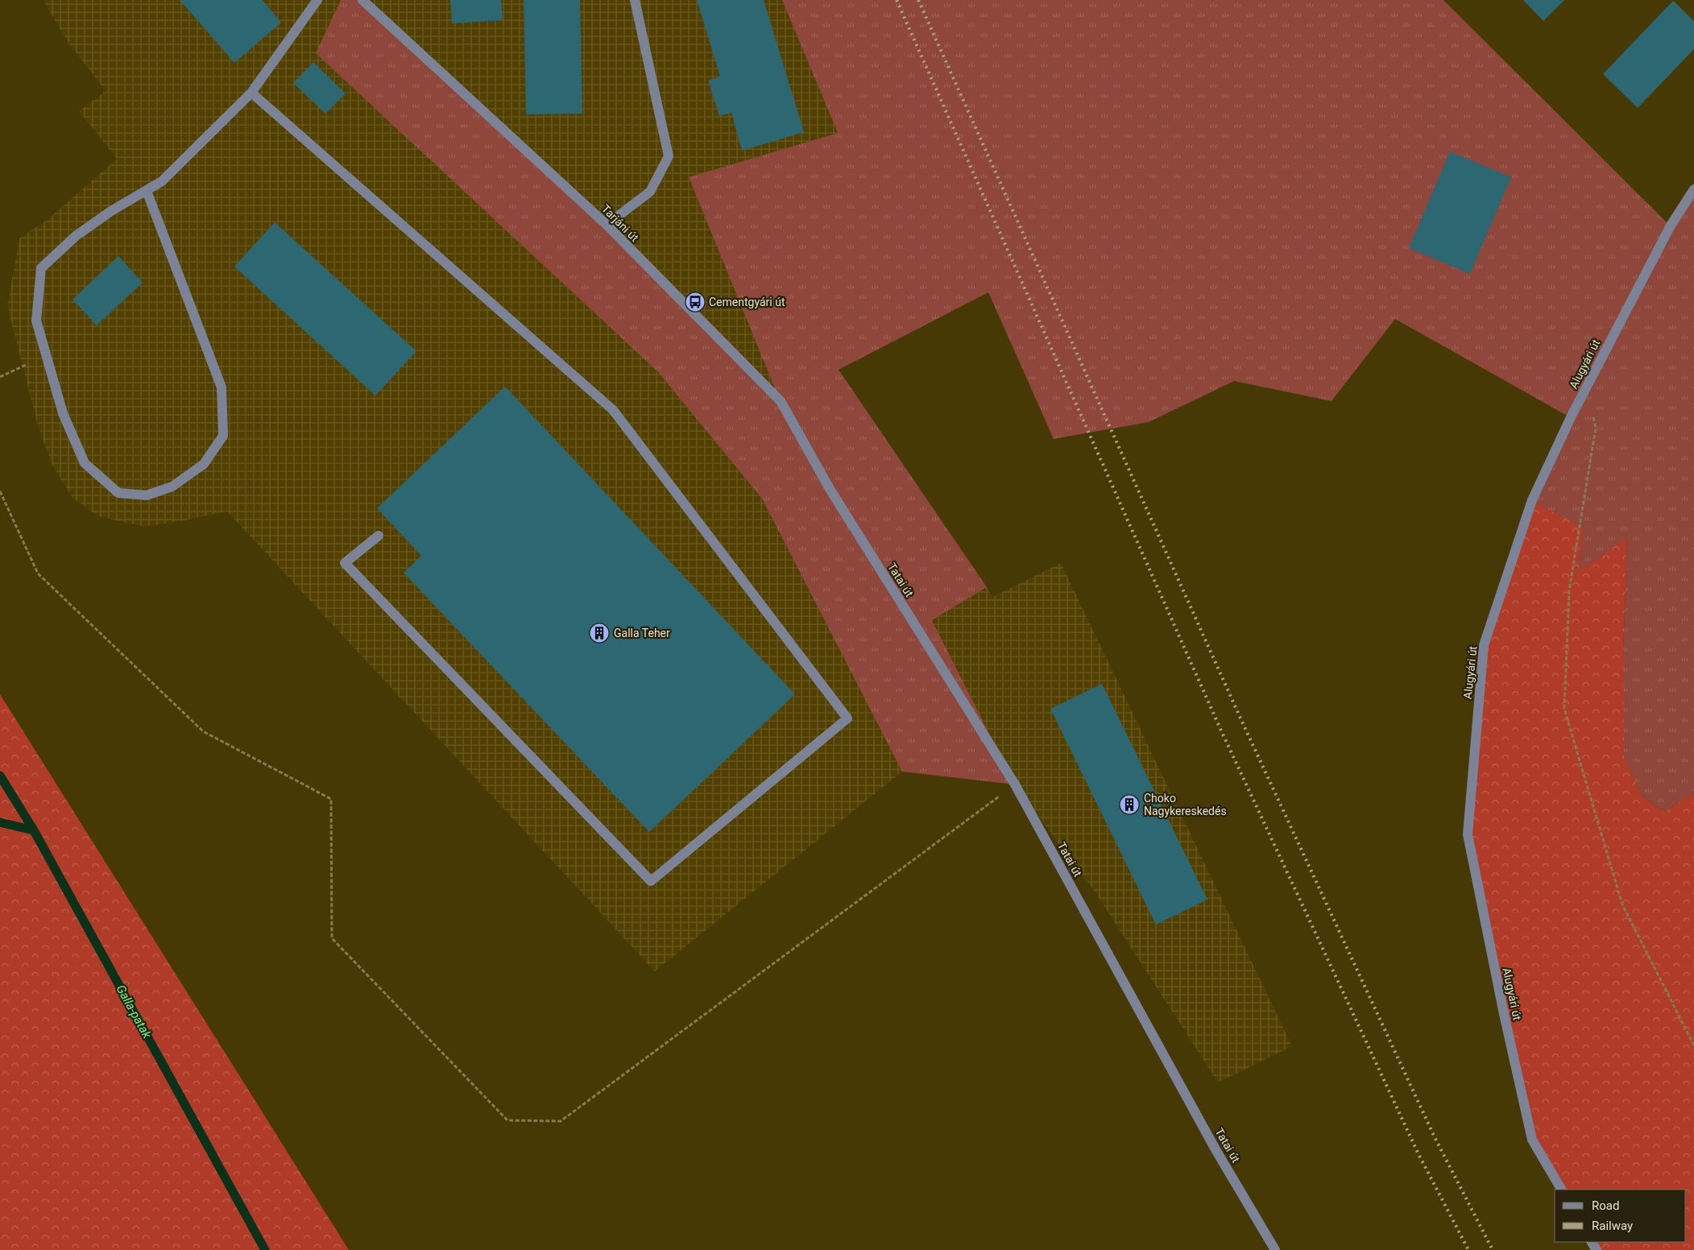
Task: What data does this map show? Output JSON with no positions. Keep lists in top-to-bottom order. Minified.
{"streets":{"street":["Tarjáni út","Alugyári út","Tatai út"]},"crossings":[["Tarjáni út","Tatai út"]],"water":["Galla-patak"],"places":{"bus stop":["Cementgyári út"],"building":["Galla Teher","Choko Nagykereskedés"]},"legend":["Road","Railway"]}
